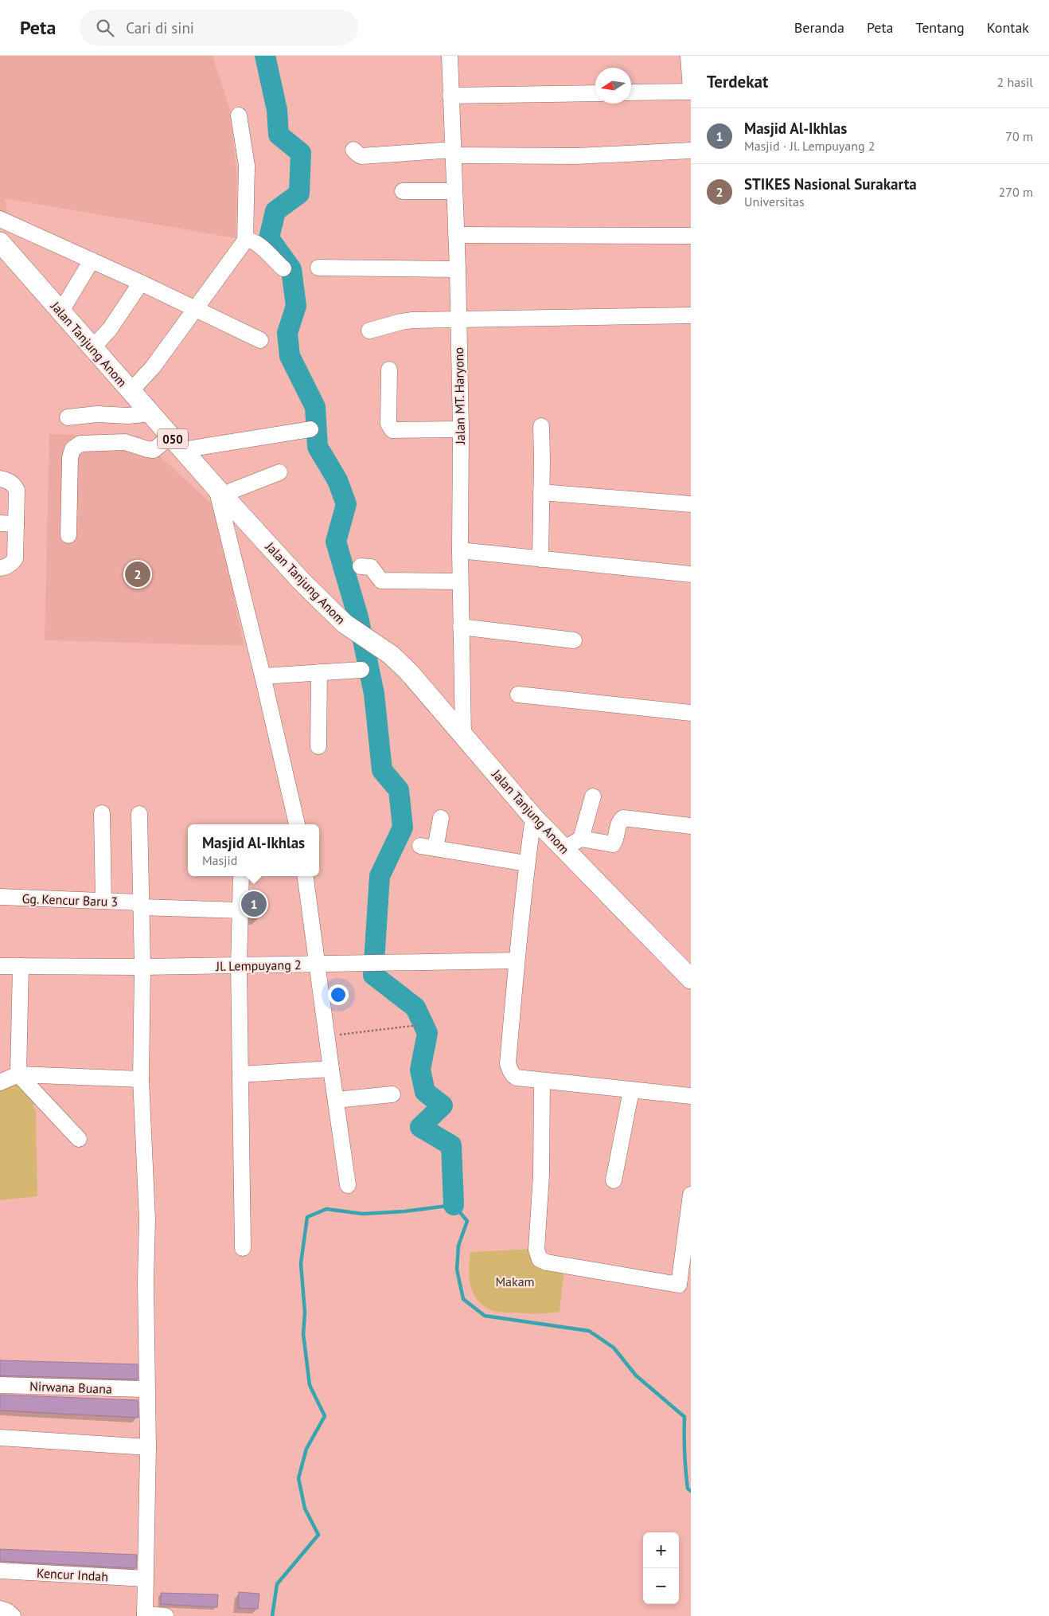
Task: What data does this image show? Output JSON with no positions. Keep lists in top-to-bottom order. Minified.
{"streets":{"main road":["Jalan Tanjung Anom","050"],"street":["Jalan MT. Haryono","Gg. Kencur Baru 3","Jl. Lempuyang 2","Nirwana Buana","Kencur Indah"]},"crossings":[["Jalan Tanjung Anom","Jalan MT. Haryono"]],"parks":["Makam"],"north":"left","page":{"header":"Peta","search":"Cari di sini","nav":["Beranda","Peta","Tentang","Kontak"],"heading":["Terdekat","2 hasil"],"list":[{"mark":"1","name":"Masjid Al-Ikhlas","note":"Masjid · Jl. Lempuyang 2","value":"70 m"},{"mark":"2","name":"STIKES Nasional Surakarta","note":"Universitas","value":"270 m"}],"pins":["2","1"],"popup":["Masjid Al-Ikhlas","Masjid"],"map_buttons":["+","−"]}}
